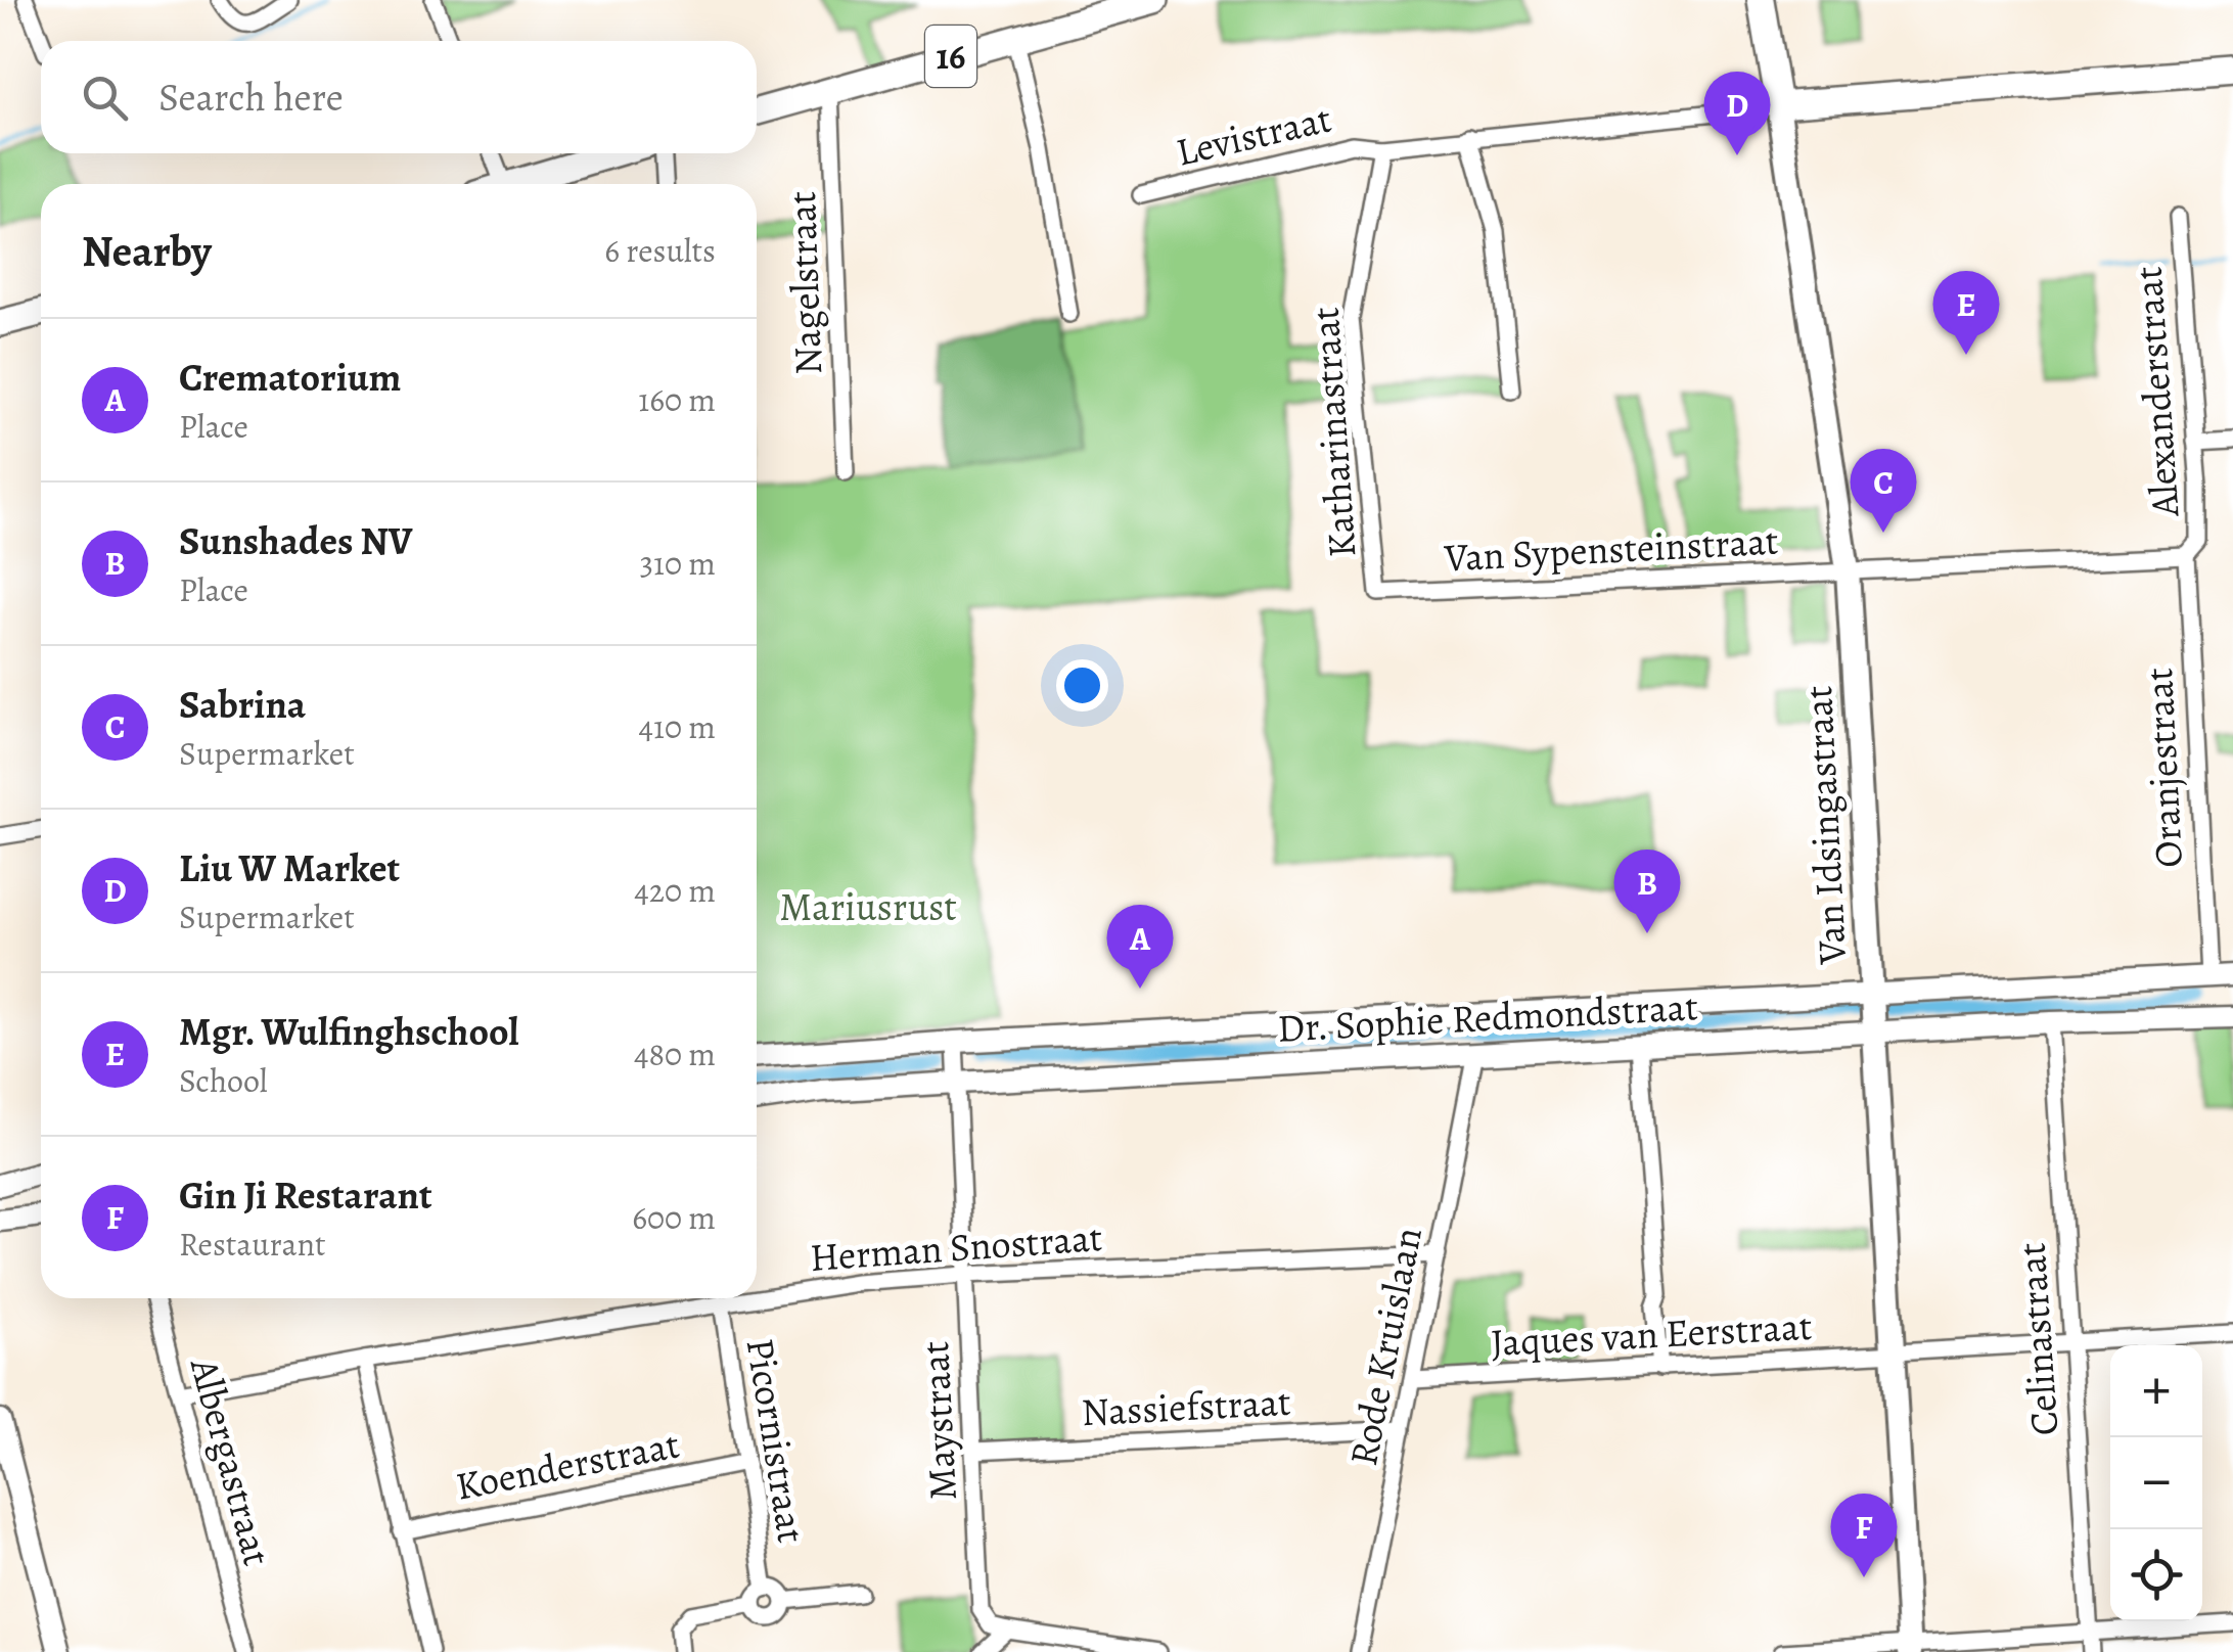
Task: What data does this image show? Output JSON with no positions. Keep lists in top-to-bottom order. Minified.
{"streets":{"main road":["16","Van Idsingastraat"],"street":["Levistraat","Nagelstraat","Alexanderstraat","Katharinastraat","Van Sypensteinstraat","Oranjestraat","Dr. Sophie Redmondstraat","Herman Snostraat","Jaques van Eerstraat","Celinastraat","Rode Kruislaan","Nassiefstraat","Maystraat","Picornistraat","Albergastraat","Koenderstraat"]},"crossings":[["16","Nagelstraat"],["Levistraat","Katharinastraat"],["Levistraat","Van Idsingastraat"],["Alexanderstraat","Van Sypensteinstraat"],["Alexanderstraat","Oranjestraat"],["Katharinastraat","Van Sypensteinstraat"],["Van Sypensteinstraat","Oranjestraat"],["Van Sypensteinstraat","Van Idsingastraat"],["Oranjestraat","Dr. Sophie Redmondstraat"],["Van Idsingastraat","Dr. Sophie Redmondstraat"],["Van Idsingastraat","Jaques van Eerstraat"],["Dr. Sophie Redmondstraat","Celinastraat"],["Dr. Sophie Redmondstraat","Rode Kruislaan"],["Dr. Sophie Redmondstraat","Maystraat"],["Herman Snostraat","Rode Kruislaan"],["Herman Snostraat","Maystraat"],["Herman Snostraat","Picornistraat"],["Herman Snostraat","Albergastraat"],["Jaques van Eerstraat","Celinastraat"],["Jaques van Eerstraat","Rode Kruislaan"],["Rode Kruislaan","Nassiefstraat"],["Nassiefstraat","Maystraat"],["Picornistraat","Koenderstraat"]],"parks":["Mariusrust"],"page":{"search":"Search here","pins":["D","E","C","B","A","F"],"heading":["Nearby","6 results"],"list":[{"mark":"A","name":"Crematorium","note":"Place","value":"160 m"},{"mark":"B","name":"Sunshades NV","note":"Place","value":"310 m"},{"mark":"C","name":"Sabrina","note":"Supermarket","value":"410 m"},{"mark":"D","name":"Liu W Market","note":"Supermarket","value":"420 m"},{"mark":"E","name":"Mgr. Wulfinghschool","note":"School","value":"480 m"},{"mark":"F","name":"Gin Ji Restarant","note":"Restaurant","value":"600 m"}],"map_buttons":["+","−"]}}
